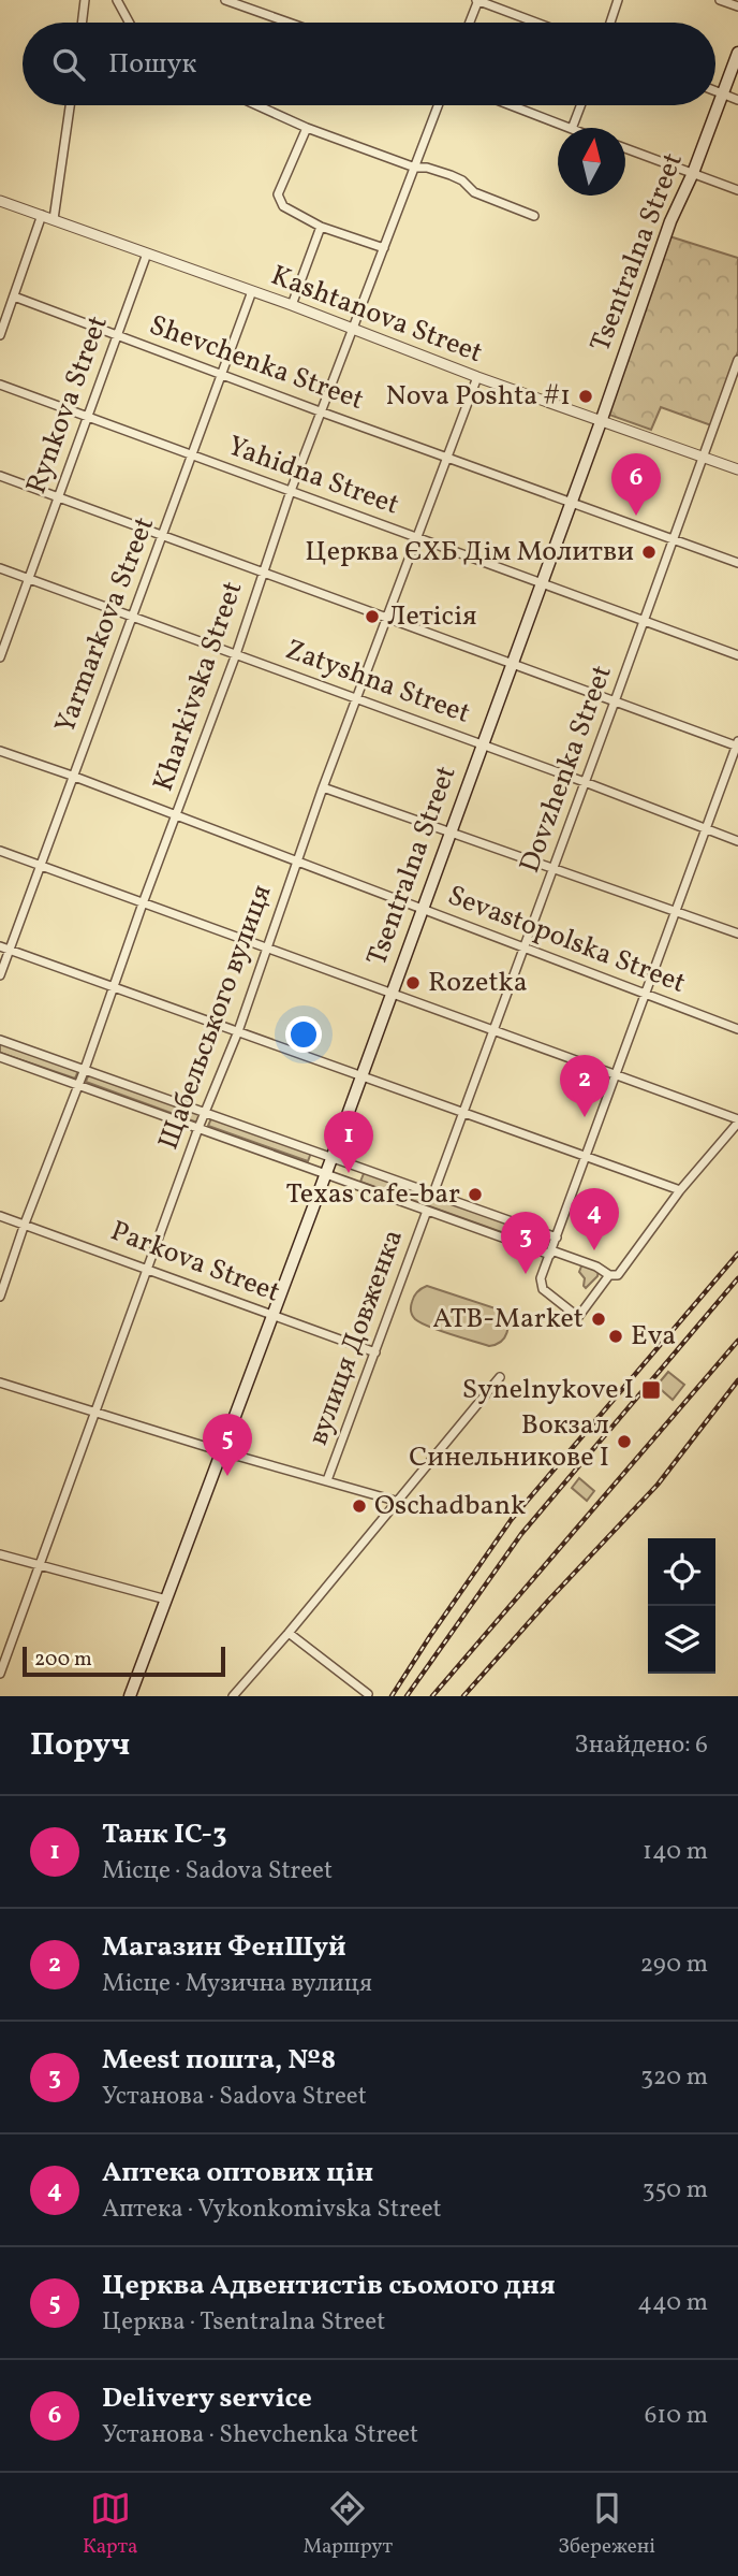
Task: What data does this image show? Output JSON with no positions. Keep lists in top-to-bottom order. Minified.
{"streets":{"main road":["Tsentralna Street"],"street":["Kashtanova Street","Shevchenka Street","Rynkova Street","Yahidna Street","Yarmarkova Street","Zatyshna Street","Kharkivska Street","Dovzhenka Street","Sevastopolska Street","Щабельського вулиця","Parkova Street","вулиця Довженка"]},"crossings":[["Tsentralna Street","Kashtanova Street"],["Tsentralna Street","Shevchenka Street"],["Tsentralna Street","Yahidna Street"],["Tsentralna Street","Zatyshna Street"],["Tsentralna Street","Sevastopolska Street"],["Tsentralna Street","Parkova Street"],["Kashtanova Street","Rynkova Street"],["Kashtanova Street","Yarmarkova Street"],["Kashtanova Street","Kharkivska Street"],["Kashtanova Street","Dovzhenka Street"],["Kashtanova Street","Щабельського вулиця"],["Shevchenka Street","Rynkova Street"],["Shevchenka Street","Yarmarkova Street"],["Shevchenka Street","Kharkivska Street"],["Shevchenka Street","Dovzhenka Street"],["Shevchenka Street","Щабельського вулиця"],["Rynkova Street","Yahidna Street"],["Rynkova Street","Zatyshna Street"],["Yahidna Street","Yarmarkova Street"],["Yahidna Street","Kharkivska Street"],["Yahidna Street","Dovzhenka Street"],["Yahidna Street","Щабельського вулиця"],["Yarmarkova Street","Zatyshna Street"],["Yarmarkova Street","Sevastopolska Street"],["Zatyshna Street","Kharkivska Street"],["Zatyshna Street","Dovzhenka Street"],["Zatyshna Street","Щабельського вулиця"],["Kharkivska Street","Sevastopolska Street"],["Kharkivska Street","Parkova Street"],["Dovzhenka Street","Sevastopolska Street"],["Sevastopolska Street","Щабельського вулиця"],["Щабельського вулиця","Parkova Street"],["Parkova Street","вулиця Довженка"]],"places":{"other":["Nova Poshta #1","Церква ЄХБ Дім Молитви","Летісія","Rozetka","Texas cafe-bar","ATB-Market","Eva","Вокзал Синельникове І","Oschadbank"],"transit":["Synelnykove I"]},"scale_bar":"200 m","north":"top","page":{"search":"Пошук","pins":["6","2","1","4","3","5"],"scale":"200 m","heading":["Поруч","Знайдено: 6"],"list":[{"mark":"1","name":"Танк ІС-3","note":"Місце · Sadova Street","value":"140 m"},{"mark":"2","name":"Магазин ФенШуй","note":"Місце · Музична вулиця","value":"290 m"},{"mark":"3","name":"Meest пошта, №8","note":"Установа · Sadova Street","value":"320 m"},{"mark":"4","name":"Аптека оптових цін","note":"Аптека · Vykonkomivska Street","value":"350 m"},{"mark":"5","name":"Церква Адвентистів сьомого дня","note":"Церква · Tsentralna Street","value":"440 m"},{"mark":"6","name":"Delivery service","note":"Установа · Shevchenka Street","value":"610 m"}],"nav":["Карта","Маршрут","Збережені"]}}
